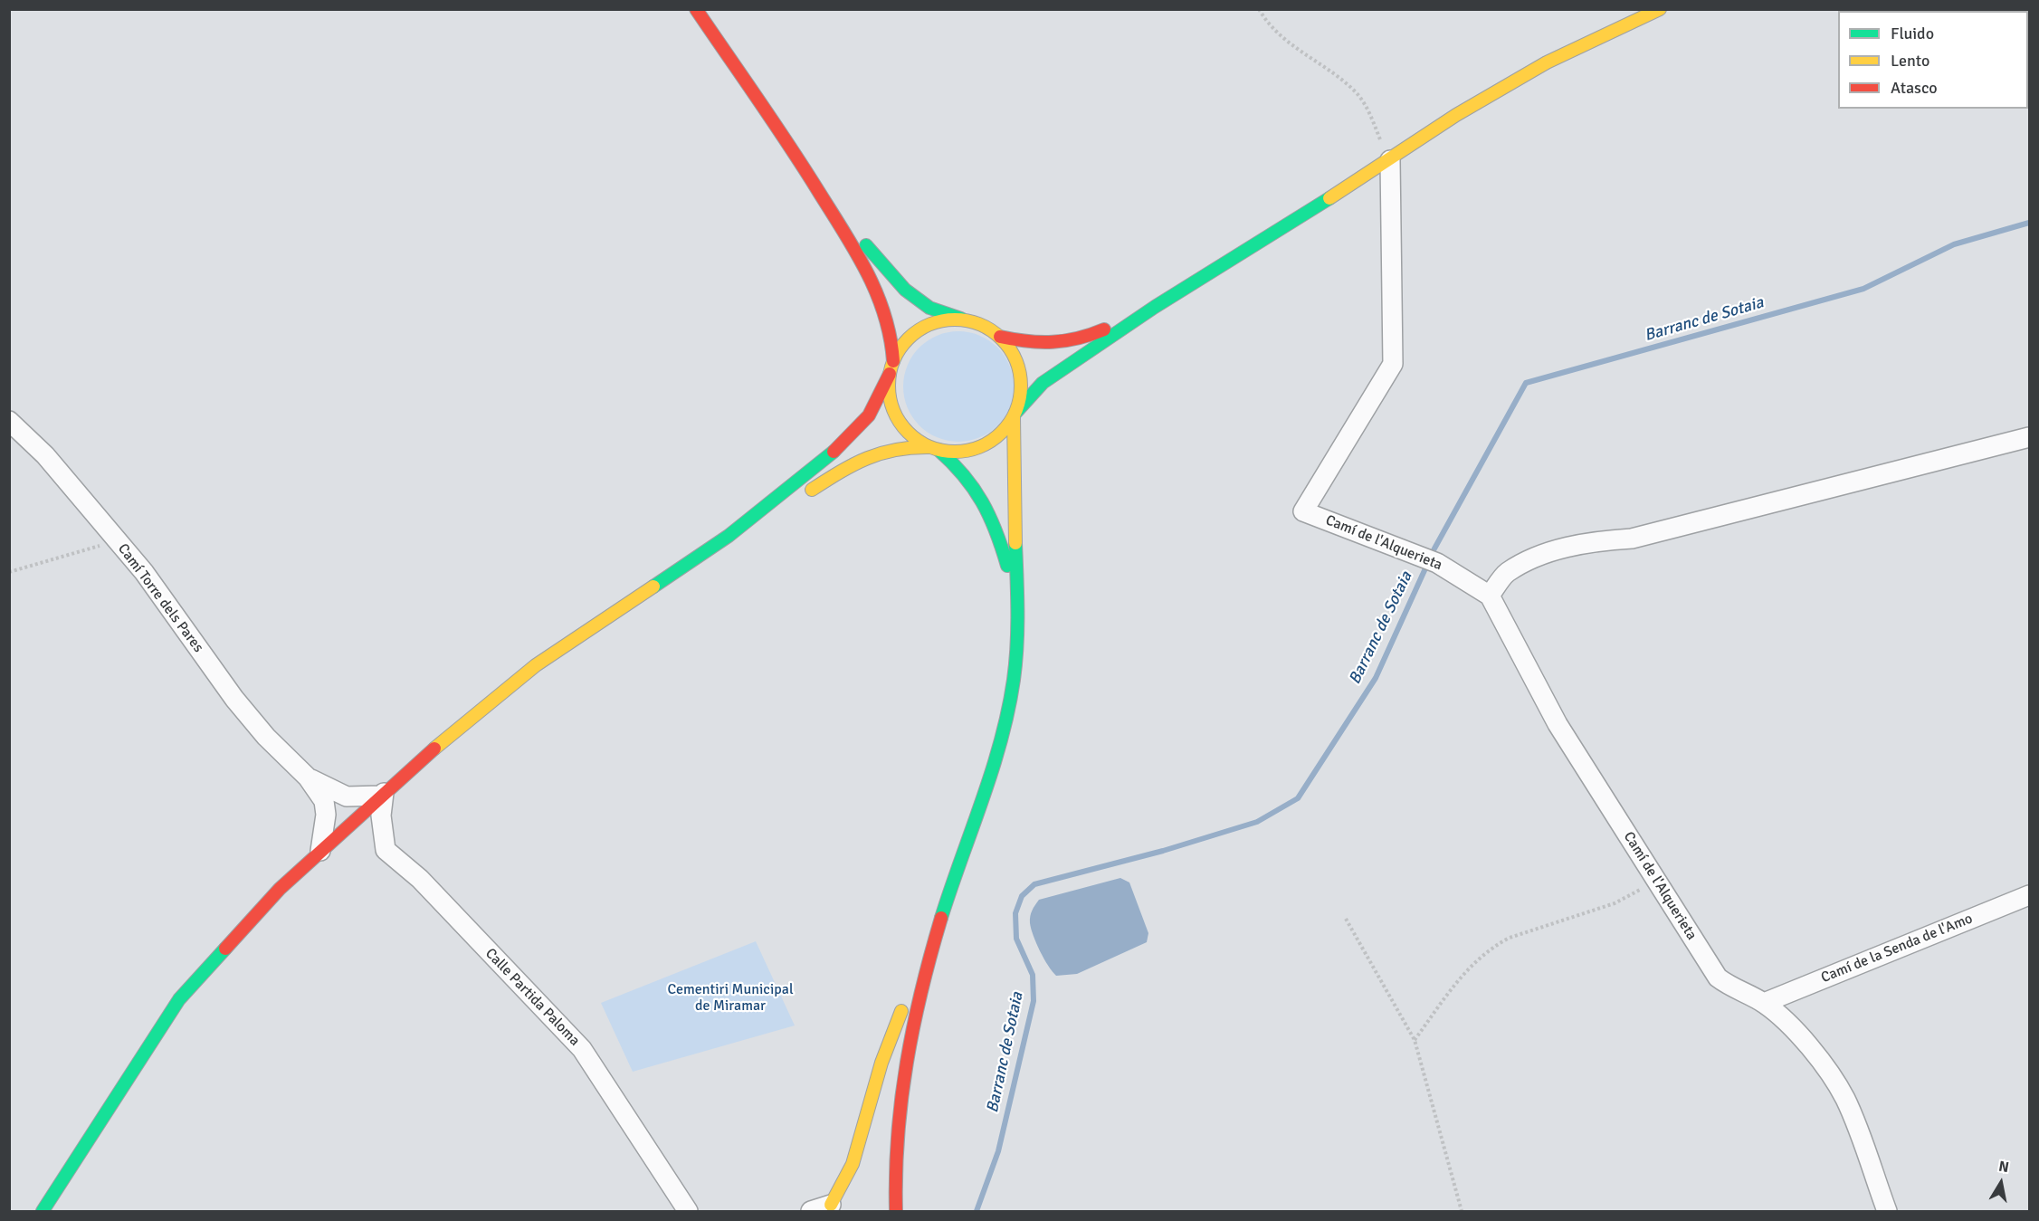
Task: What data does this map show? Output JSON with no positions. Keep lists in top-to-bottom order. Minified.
{"streets":{"street":["Camí de l'Alquerieta","Camí Torre dels Pares","Camí de la Senda de l'Amo","Calle Partida Paloma"]},"crossings":[["Camí de l'Alquerieta","Camí de la Senda de l'Amo"],["Camí Torre dels Pares","Calle Partida Paloma"]],"water":["Barranc de Sotaia"],"parks":["Cementiri Municipal de Miramar"],"legend":["Fluido","Lento","Atasco"],"north":"top"}
